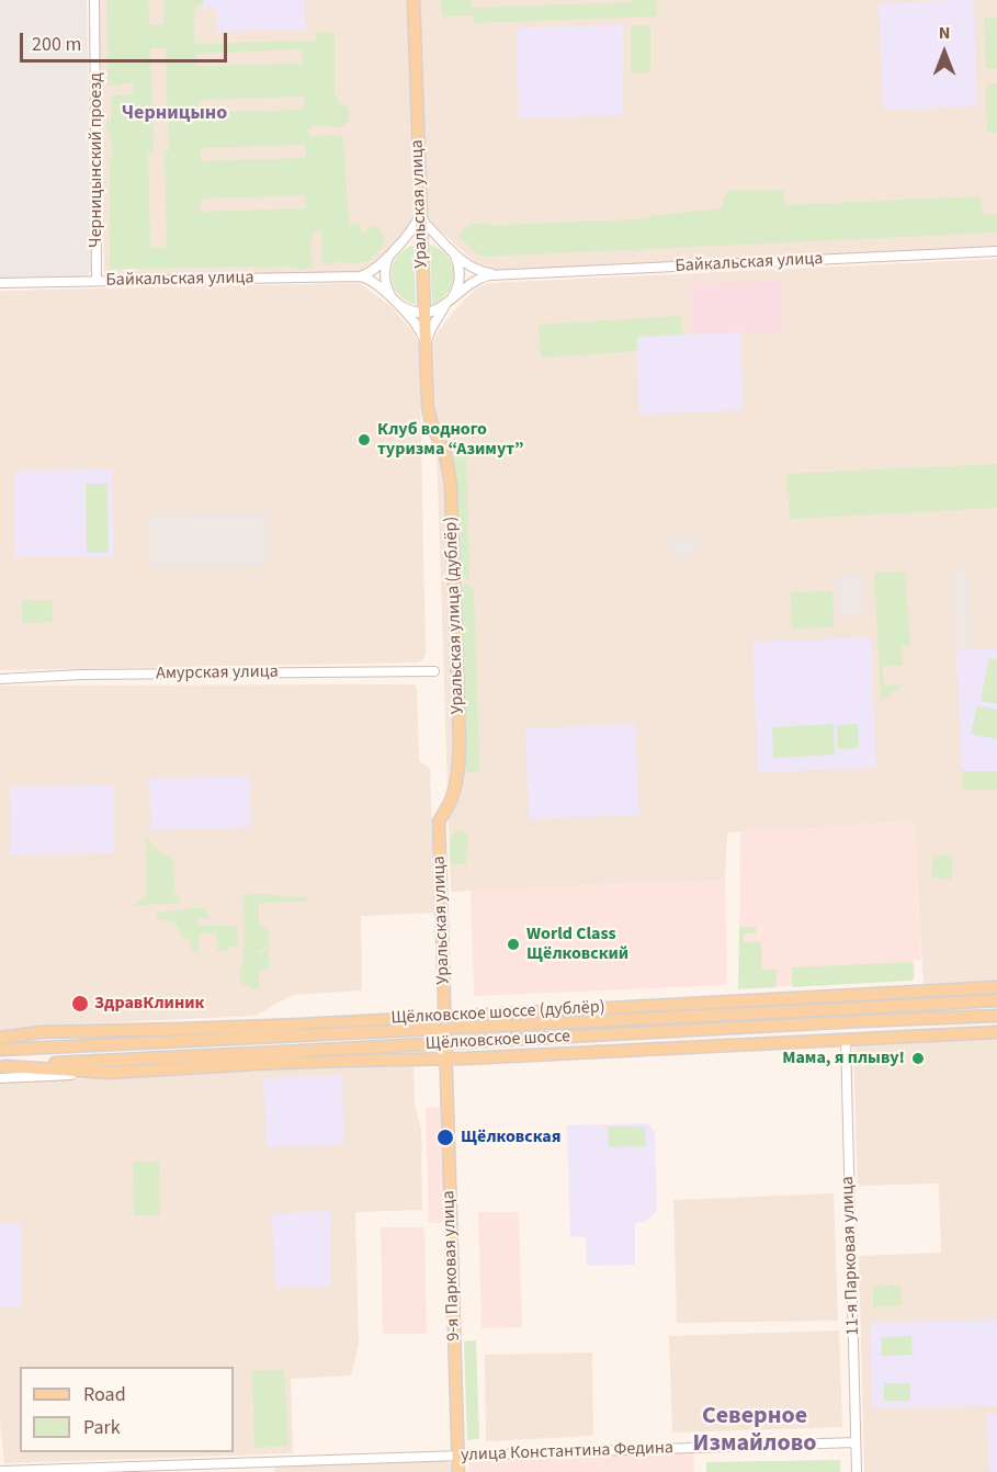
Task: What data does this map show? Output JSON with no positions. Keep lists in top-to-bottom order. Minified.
{"streets":{"main road":["Уральская улица","Уральская улица (дублёр)","Щёлковское шоссе (дублёр)","Щёлковское шоссе","9-я Парковая улица"],"street":["Черницынский проезд","Байкальская улица","Амурская улица","11-я Парковая улица","улица Константина Федина"]},"crossings":[["Черницынский проезд","Байкальская улица"],["Уральская улица","Уральская улица (дублёр)"],["Уральская улица","Щёлковское шоссе (дублёр)"],["Уральская улица","9-я Парковая улица"],["11-я Парковая улица","улица Константина Федина"],["9-я Парковая улица","улица Константина Федина"]],"districts":["Черницыно","Северное Измайлово"],"places":["Клуб водного туризма “Азимут”","World Class Щёлковский","ЗдравКлиник","Мама, я плыву!","Щёлковская"],"legend":["Road","Park"],"scale_bar":"200 m","north":"top"}
